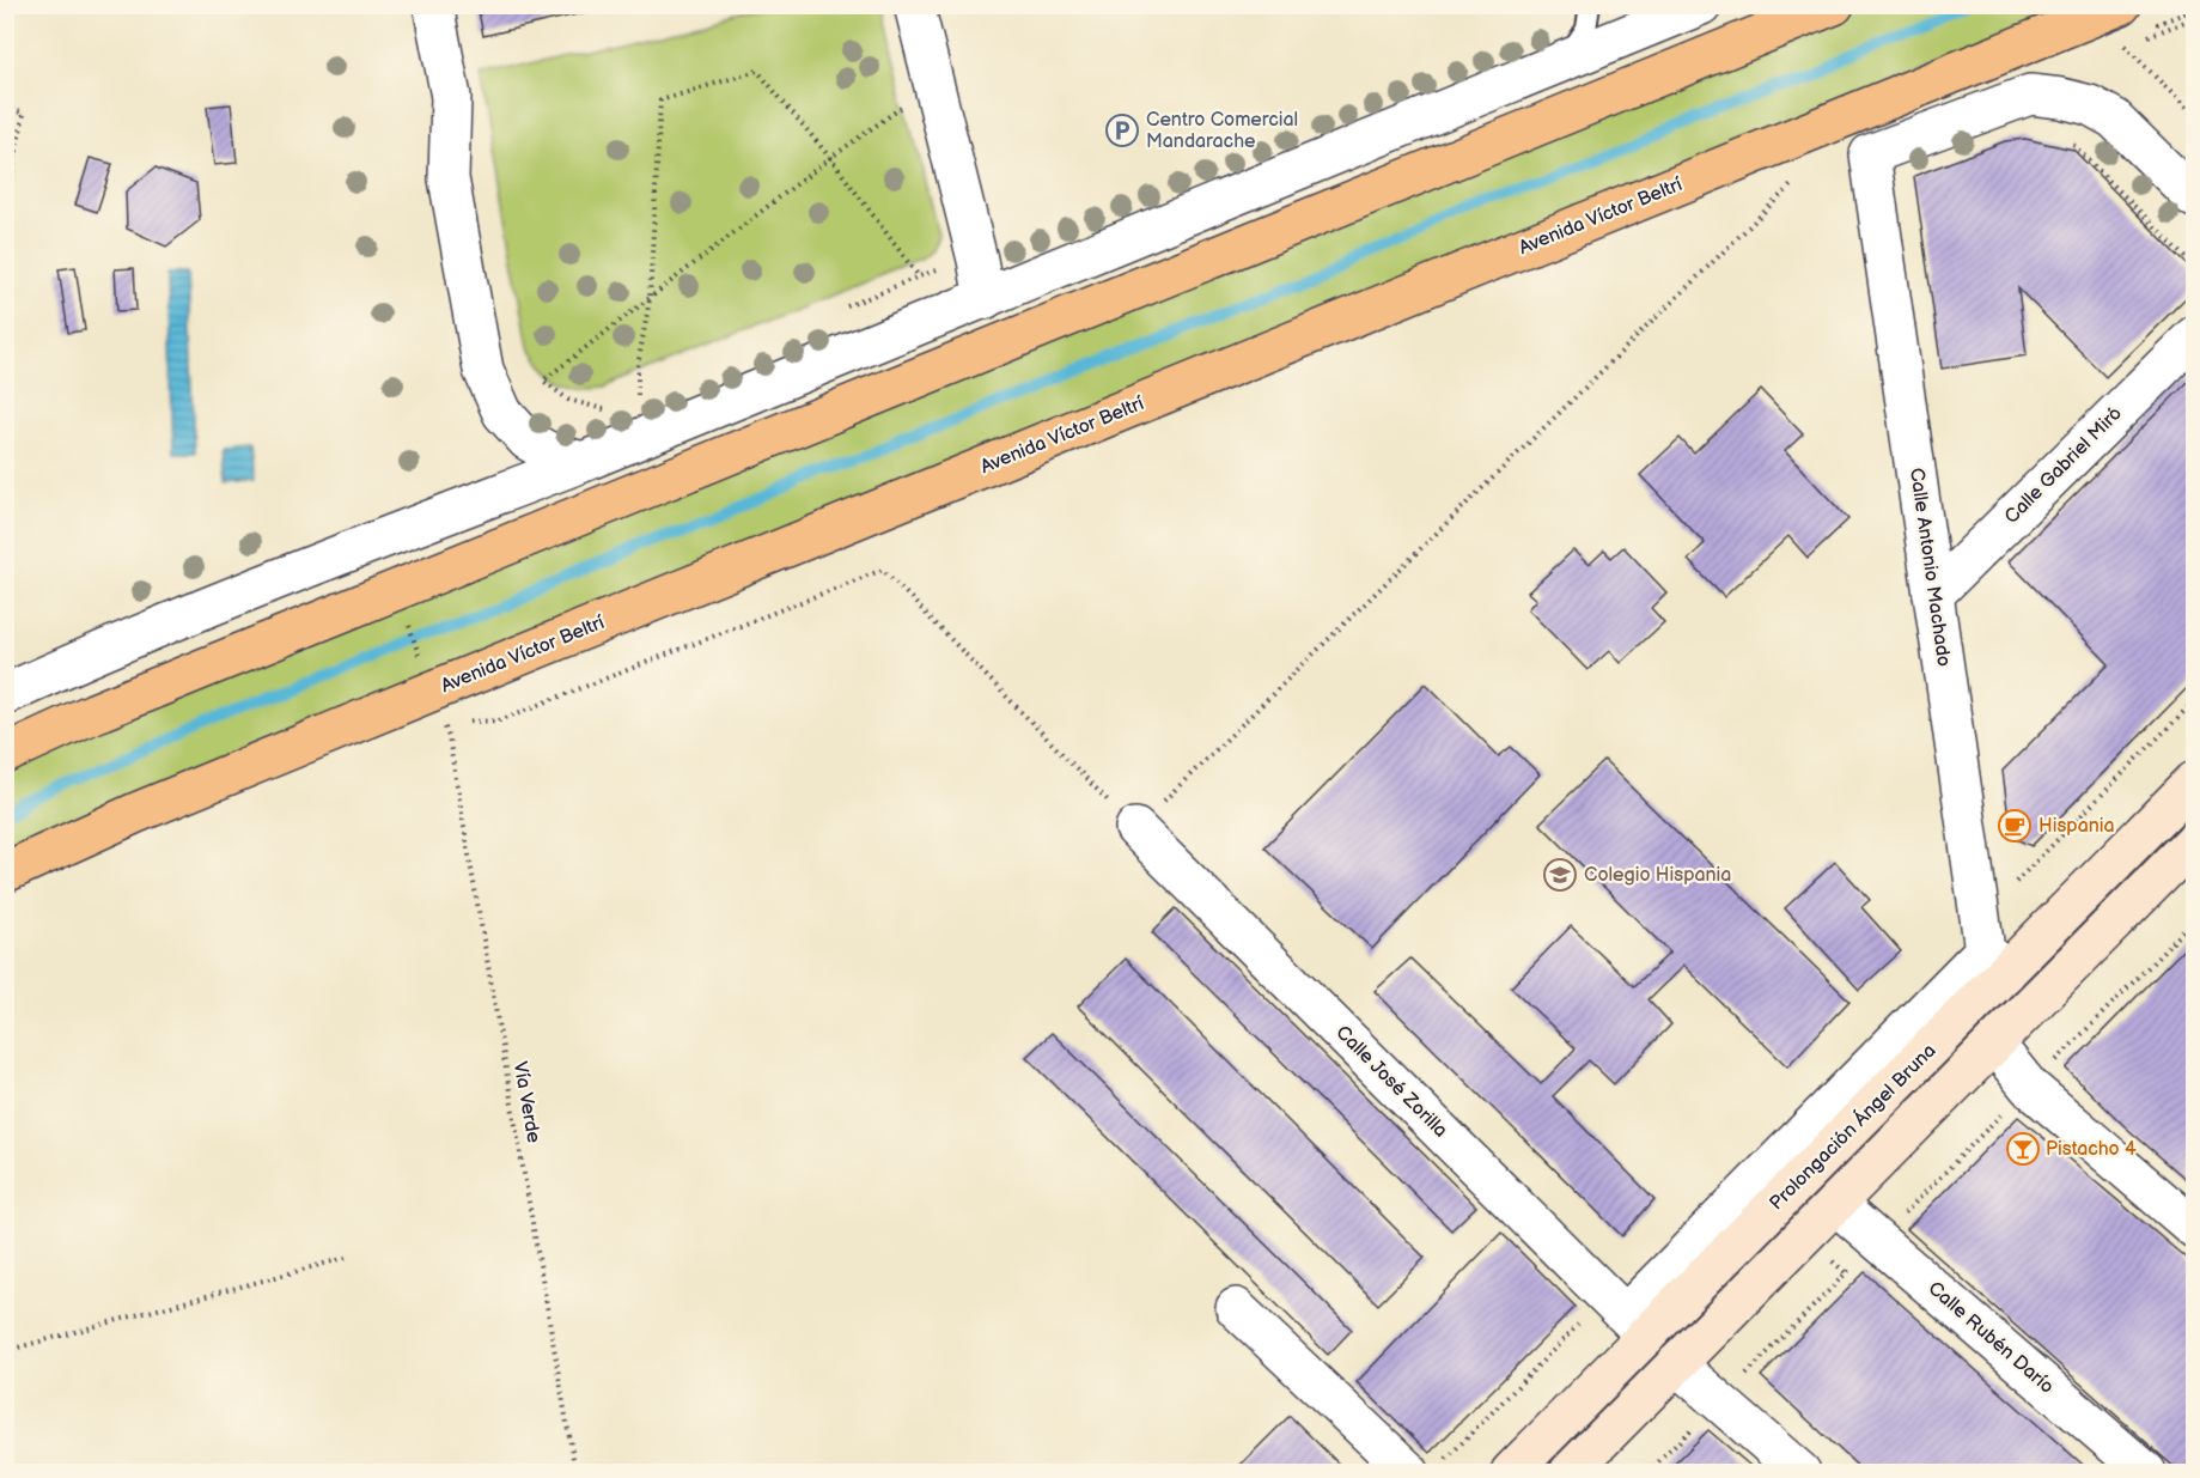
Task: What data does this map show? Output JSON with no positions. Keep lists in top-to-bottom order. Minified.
{"streets":{"main road":["Avenida Víctor Beltrí"],"street":["Calle Gabriel Miró","Calle Antonio Machado","Calle José Zorilla","Prolongación Ángel Bruna","Calle Rubén Darío"],"path":["Vía Verde"]},"crossings":[["Calle Gabriel Miró","Calle Antonio Machado"],["Calle Antonio Machado","Prolongación Ángel Bruna"],["Calle José Zorilla","Prolongación Ángel Bruna"],["Prolongación Ángel Bruna","Calle Rubén Darío"]],"places":{"parking":["Centro Comercial Mandarache"],"cafe":["Hispania"],"school or university":["Colegio Hispania"],"bar":["Pistacho 4"]}}
